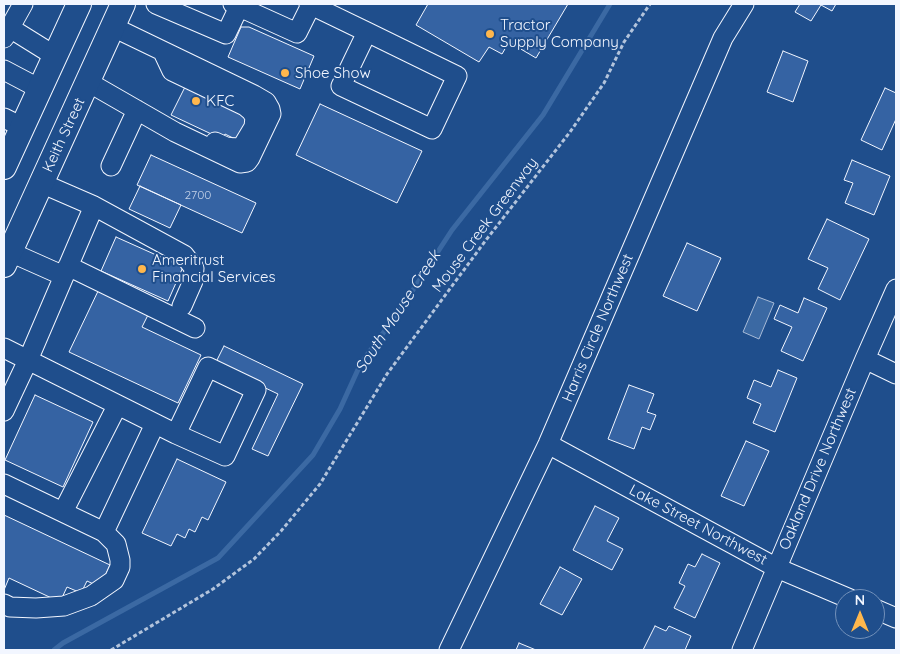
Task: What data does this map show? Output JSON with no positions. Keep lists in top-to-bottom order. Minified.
{"streets":{"main road":["Keith Street"],"street":["Harris Circle Northwest","Oakland Drive Northwest","Lake Street Northwest"],"path":["Mouse Creek Greenway"]},"crossings":[["Harris Circle Northwest","Lake Street Northwest"],["Oakland Drive Northwest","Lake Street Northwest"]],"water":["South Mouse Creek"],"places":["Tractor Supply Company","Shoe Show","KFC","Ameritrust Financial Services"],"house_numbers":["2700"],"north":"top"}
